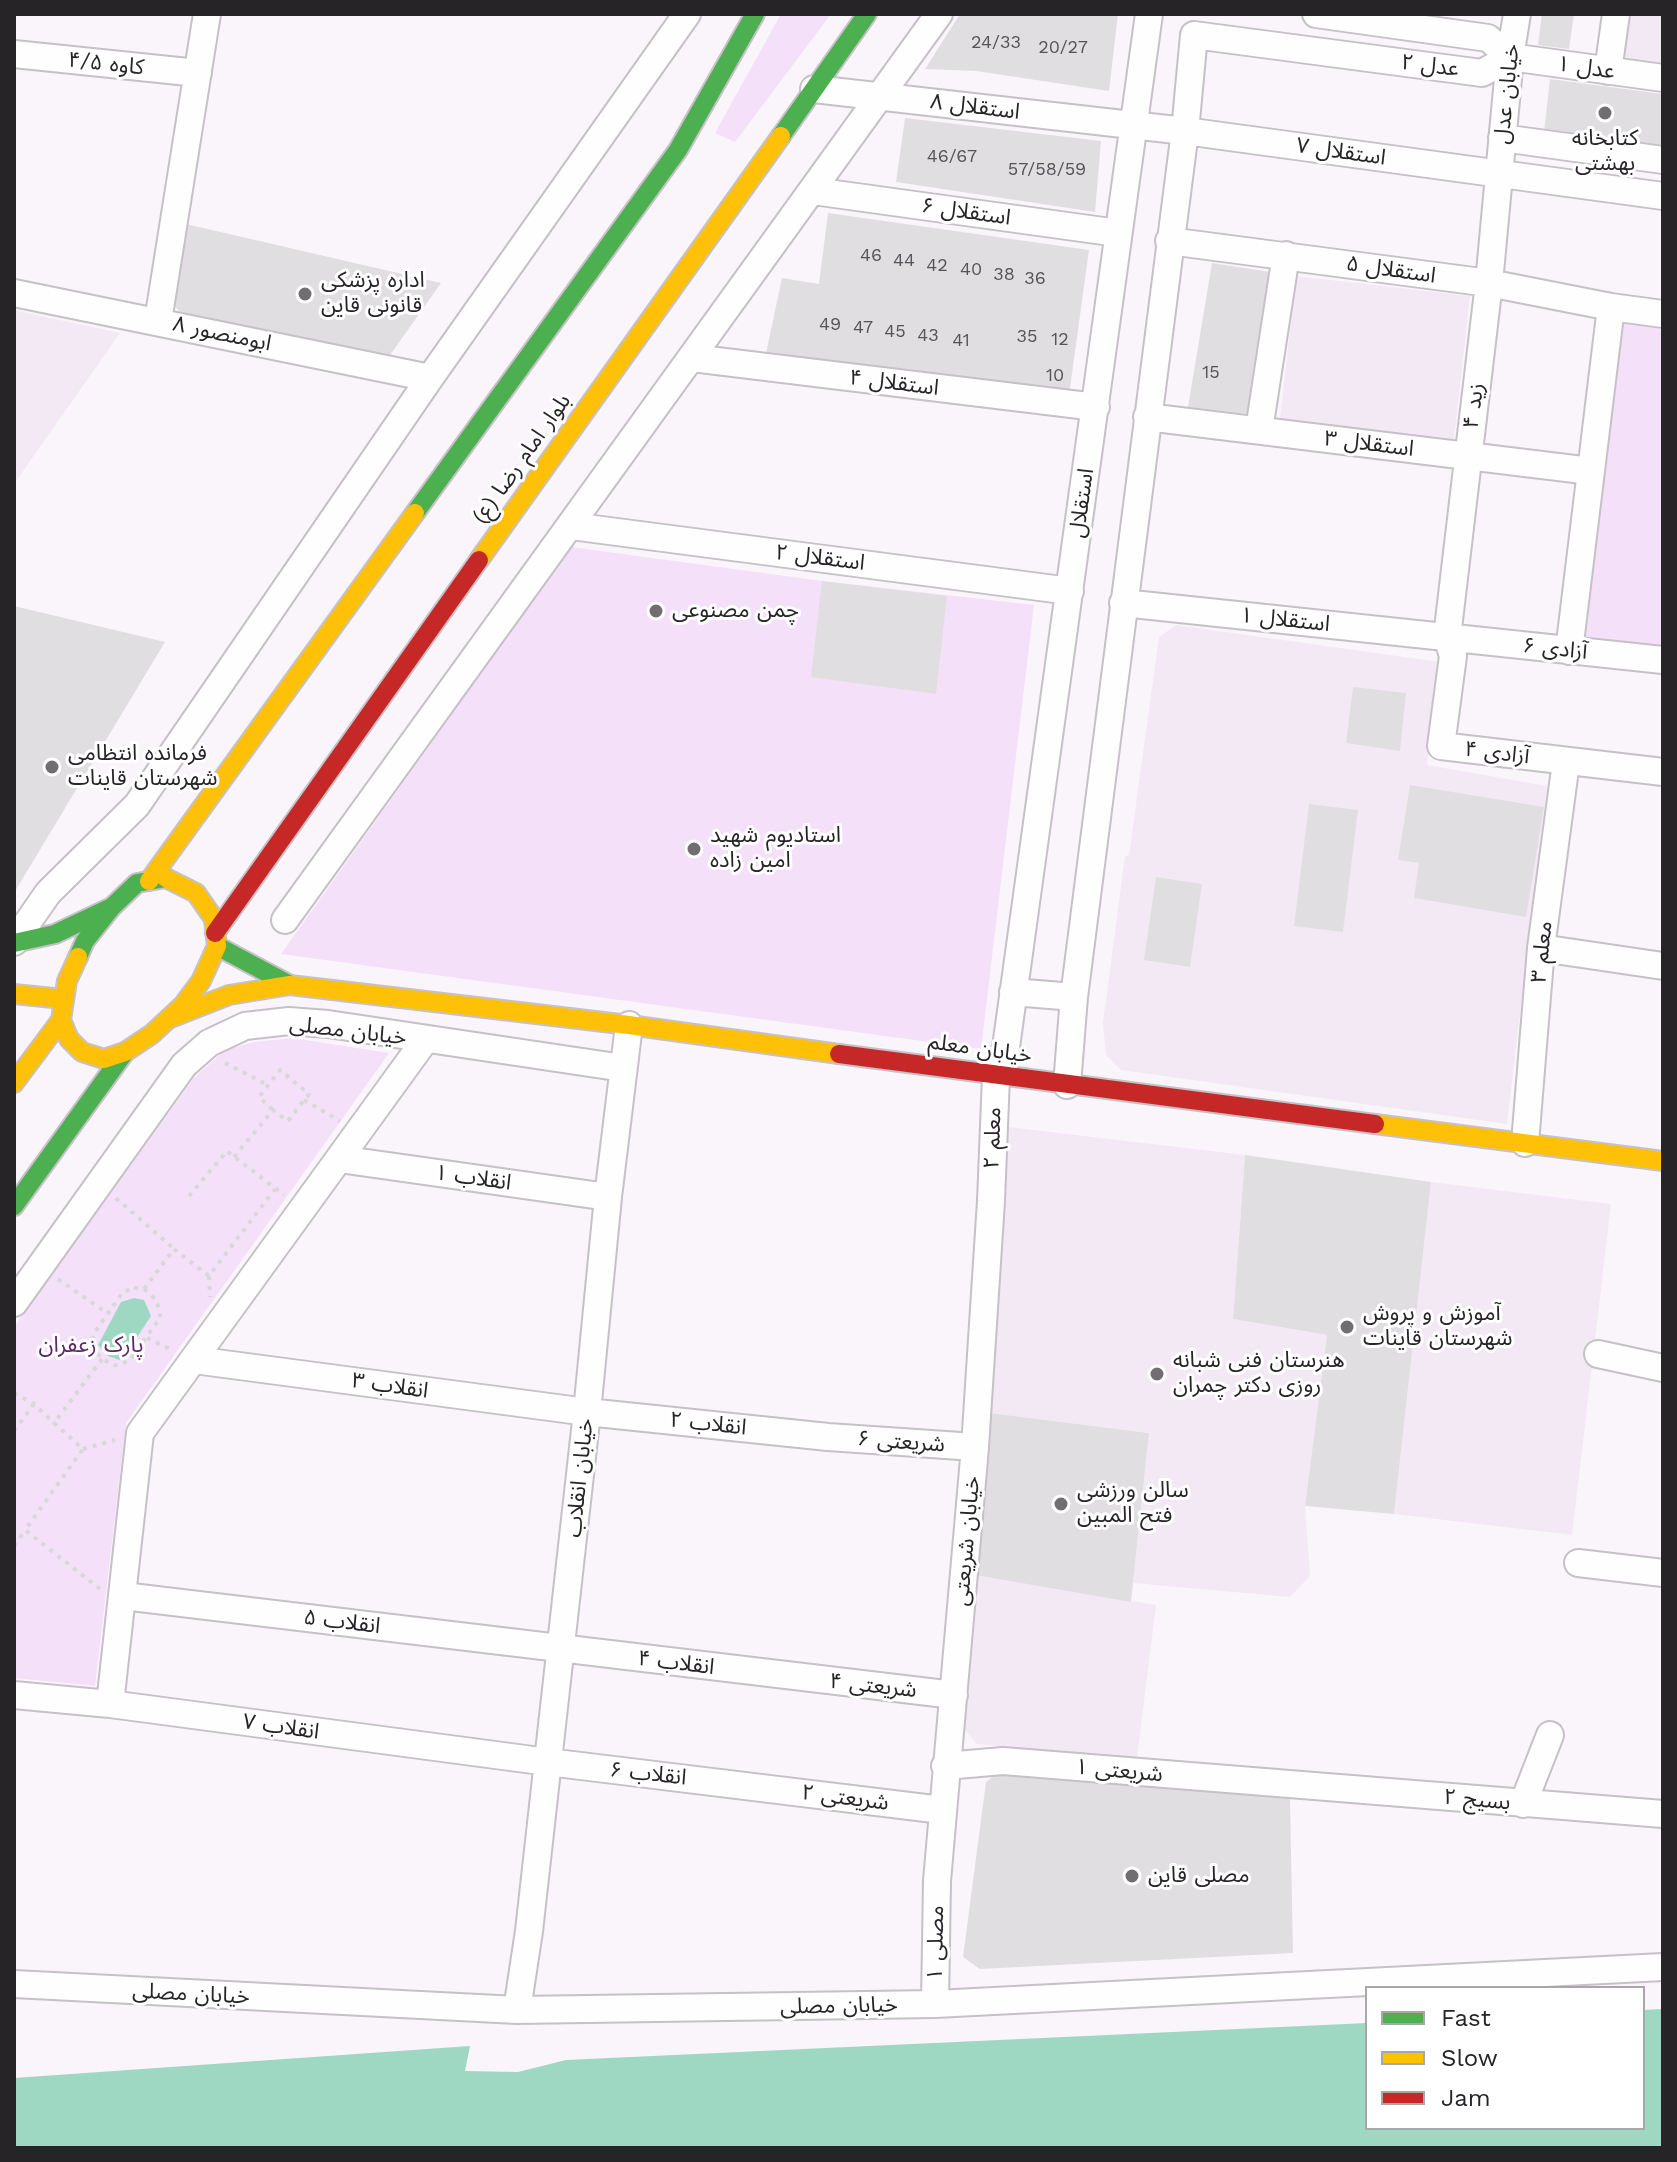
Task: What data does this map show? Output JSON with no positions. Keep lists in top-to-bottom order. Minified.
{"streets":{"main road":["بلوار امام رضا (ع)","خیابان معلم"],"street":["کاوه ۴/۵","عدل ۲","عدل ۱","خیابان عدل","استقلال ۸","استقلال ۷","استقلال ۶","استقلال ۵","ابومنصور ۸","استقلال ۴","زید ۴","استقلال ۳","استقلال","استقلال ۲","استقلال ۱","آزادی ۶","آزادی ۴","معلم ۳","خیابان مصلی","معلم ۲","انقلاب ۱","انقلاب ۳","انقلاب ۲","شریعتی ۶","خیابان انقلاب","خیابان شریعتی","انقلاب ۵","انقلاب ۴","شریعتی ۴","انقلاب ۷","شریعتی ۱","انقلاب ۶","شریعتی ۲","بسیج ۲","مصلی ۱"]},"crossings":[["عدل ۲","عدل ۱"],["عدل ۲","خیابان عدل"],["عدل ۲","استقلال ۸"],["عدل ۲","استقلال ۷"],["عدل ۱","خیابان عدل"],["خیابان عدل","استقلال ۷"],["خیابان عدل","زید ۴"],["استقلال ۸","استقلال ۷"],["استقلال ۸","بلوار امام رضا (ع)"],["استقلال ۸","استقلال"],["استقلال ۷","زید ۴"],["استقلال ۶","استقلال"],["استقلال ۵","زید ۴"],["استقلال ۴","استقلال"],["زید ۴","استقلال ۳"],["زید ۴","استقلال ۱"],["زید ۴","آزادی ۶"],["زید ۴","آزادی ۴"],["استقلال","استقلال ۲"],["استقلال","خیابان معلم"],["استقلال","معلم ۲"],["استقلال ۱","آزادی ۶"],["استقلال ۱","آزادی ۴"],["آزادی ۶","آزادی ۴"],["آزادی ۴","معلم ۳"],["معلم ۳","خیابان معلم"],["خیابان مصلی","خیابان انقلاب"],["خیابان مصلی","مصلی ۱"],["خیابان معلم","معلم ۲"],["خیابان معلم","خیابان انقلاب"],["معلم ۲","خیابان شریعتی"],["انقلاب ۱","خیابان انقلاب"],["انقلاب ۳","انقلاب ۲"],["انقلاب ۳","خیابان انقلاب"],["انقلاب ۲","شریعتی ۶"],["انقلاب ۲","خیابان انقلاب"],["شریعتی ۶","خیابان شریعتی"],["خیابان انقلاب","انقلاب ۵"],["خیابان انقلاب","انقلاب ۴"],["خیابان انقلاب","انقلاب ۷"],["خیابان انقلاب","انقلاب ۶"],["خیابان شریعتی","شریعتی ۴"],["خیابان شریعتی","شریعتی ۱"],["خیابان شریعتی","شریعتی ۲"],["خیابان شریعتی","مصلی ۱"],["انقلاب ۵","انقلاب ۴"],["انقلاب ۴","شریعتی ۴"],["انقلاب ۷","انقلاب ۶"],["شریعتی ۱","بسیج ۲"],["انقلاب ۶","شریعتی ۲"]],"parks":["پارک زعفران"],"places":["کتابخانه بهشتی","اداره پزشکی قانونی قاین","چمن مصنوعی","فرمانده انتظامی شهرستان قاینات","استادیوم شهید امین زاده","آموزش و پروش شهرستان قاینات","هنرستان فنی شبانه روزی دکتر چمران","سالن ورزشی فتح المبین","مصلی قاین"],"house_numbers":["24/33","20/27","46/67","57/58/59","46","44","42","40","38","36","49","47","45","43","35","12","41","15","10"],"legend":["Fast","Slow","Jam"]}
